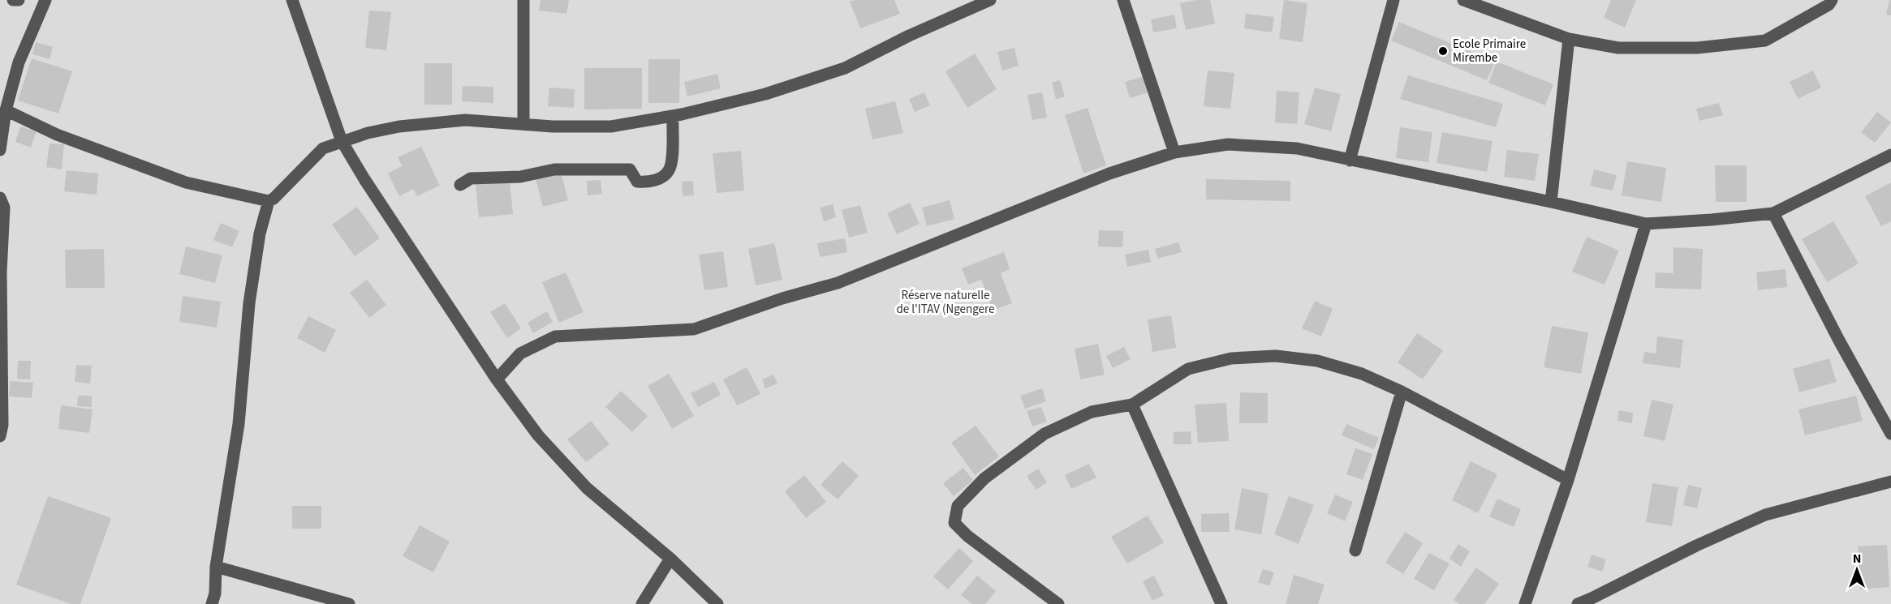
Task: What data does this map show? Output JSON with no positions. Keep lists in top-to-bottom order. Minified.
{"parks":["Réserve naturelle de l'ITAV (Ngengere"],"places":["Ecole Primaire Mirembe"],"north":"top"}
